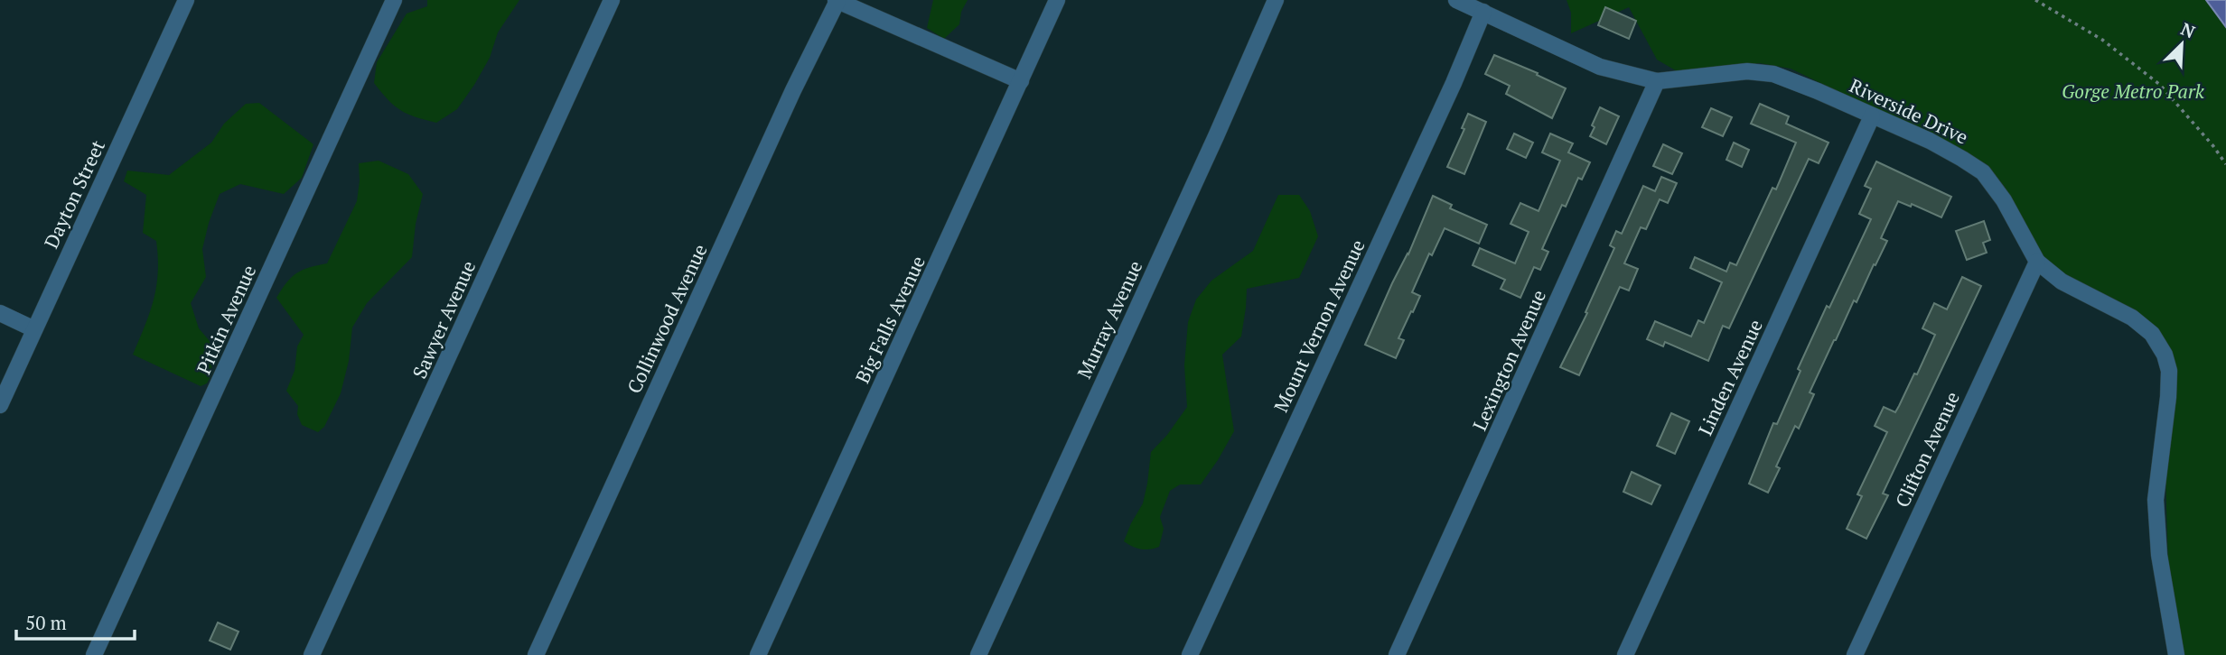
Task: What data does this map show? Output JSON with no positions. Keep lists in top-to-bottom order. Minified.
{"streets":{"street":["Riverside Drive","Dayton Street","Collinwood Avenue","Pitkin Avenue","Sawyer Avenue","Big Falls Avenue","Murray Avenue","Mount Vernon Avenue","Lexington Avenue","Linden Avenue","Clifton Avenue"]},"crossings":[["Riverside Drive","Mount Vernon Avenue"],["Riverside Drive","Lexington Avenue"],["Riverside Drive","Linden Avenue"],["Riverside Drive","Clifton Avenue"]],"parks":["Gorge Metro Park"],"scale_bar":"50 m","north":"top right"}
